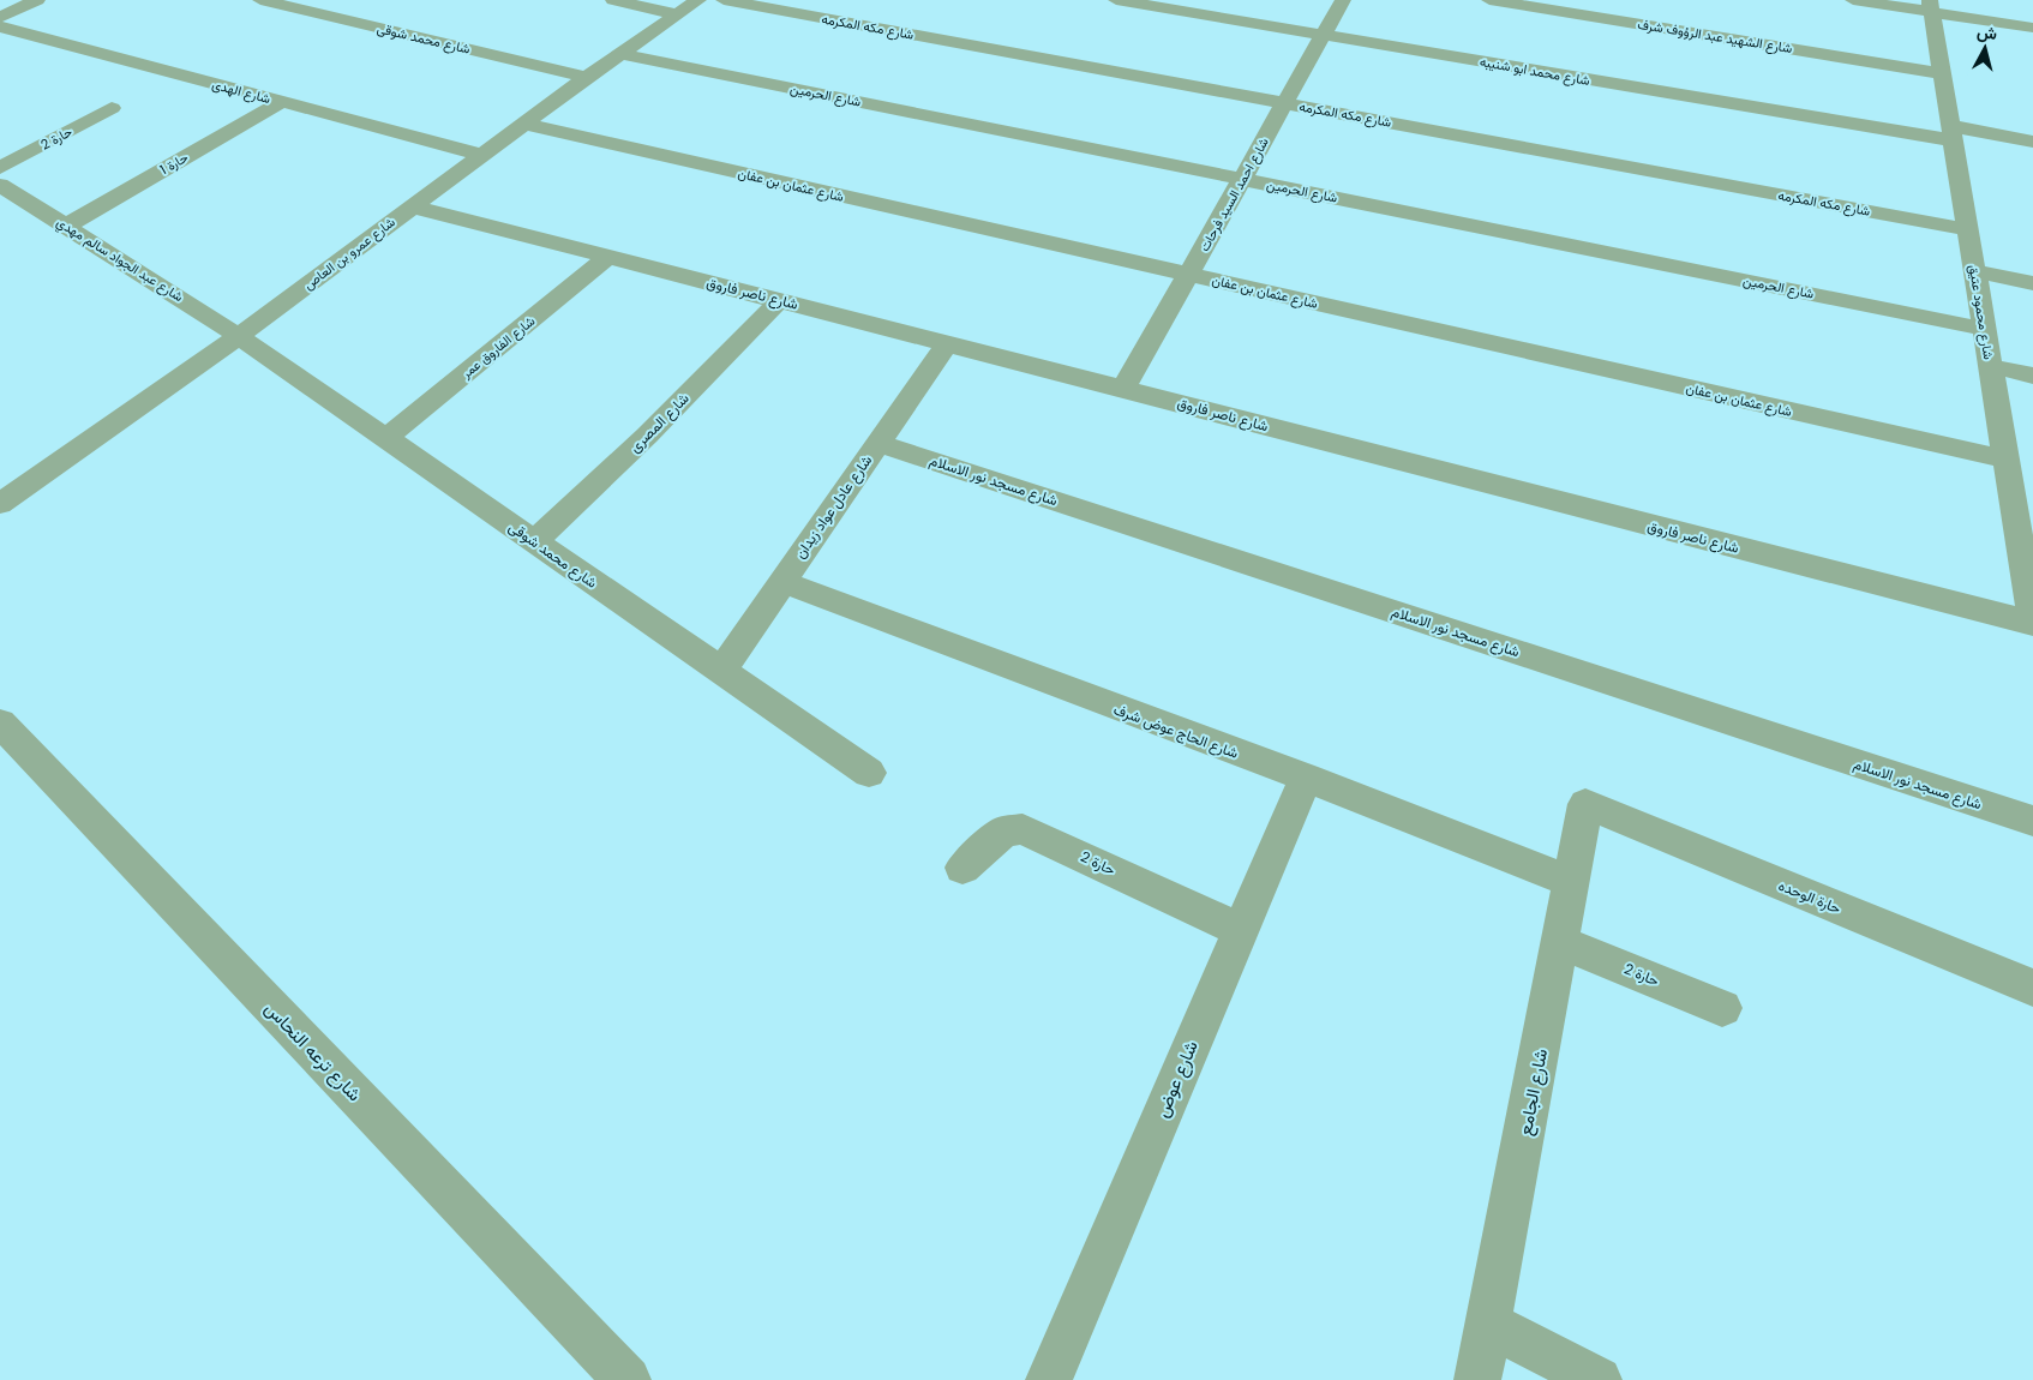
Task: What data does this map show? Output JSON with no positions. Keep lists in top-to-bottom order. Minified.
{"streets":{"street":["شارع مكه المكرمه","شارع الشهيد عبد الرؤوف شرف","شارع محمد شوقى","شارع محمد ابو شنيبه","شارع الهدى","شارع الحرمين","حارة 2","حارة 1","شارع عثمان بن عفان","شارع احمد السيد فرحات","شارع عمرو بن العاص","شارع عبد الجواد سالم مهدي","شارع ناصر فاروق","شارع محمود عتيق","شارع الفاروق عمر","شارع المصرى","شارع مسجد نور الاسلام","شارع عادل عواد زيدان","شارع الحاج عوض شرف","حارة الوحده","شارع ترعه النحاس","شارع عوض","شارع الجامع"]},"crossings":[["شارع مكه المكرمه","شارع احمد السيد فرحات"],["شارع مكه المكرمه","شارع محمود عتيق"],["شارع الشهيد عبد الرؤوف شرف","شارع محمود عتيق"],["شارع محمد شوقى","شارع عمرو بن العاص"],["شارع محمد شوقى","شارع عبد الجواد سالم مهدي"],["شارع محمد شوقى","شارع الفاروق عمر"],["شارع محمد شوقى","شارع المصرى"],["شارع محمد شوقى","شارع عادل عواد زيدان"],["شارع محمد ابو شنيبه","شارع احمد السيد فرحات"],["شارع محمد ابو شنيبه","شارع محمود عتيق"],["شارع الهدى","حارة 1"],["شارع الهدى","شارع عمرو بن العاص"],["شارع الحرمين","شارع احمد السيد فرحات"],["شارع الحرمين","شارع عمرو بن العاص"],["شارع الحرمين","شارع محمود عتيق"],["حارة 2","شارع عوض"],["حارة 2","شارع الجامع"],["حارة 1","شارع عبد الجواد سالم مهدي"],["شارع عثمان بن عفان","شارع احمد السيد فرحات"],["شارع عثمان بن عفان","شارع عمرو بن العاص"],["شارع عثمان بن عفان","شارع محمود عتيق"],["شارع احمد السيد فرحات","شارع ناصر فاروق"],["شارع عمرو بن العاص","شارع عبد الجواد سالم مهدي"],["شارع عمرو بن العاص","شارع ناصر فاروق"],["شارع ناصر فاروق","شارع محمود عتيق"],["شارع ناصر فاروق","شارع الفاروق عمر"],["شارع ناصر فاروق","شارع المصرى"],["شارع ناصر فاروق","شارع عادل عواد زيدان"],["شارع مسجد نور الاسلام","شارع عادل عواد زيدان"],["شارع عادل عواد زيدان","شارع الحاج عوض شرف"],["شارع الحاج عوض شرف","شارع عوض"],["شارع الحاج عوض شرف","شارع الجامع"],["حارة الوحده","شارع الجامع"]],"north":"top"}
